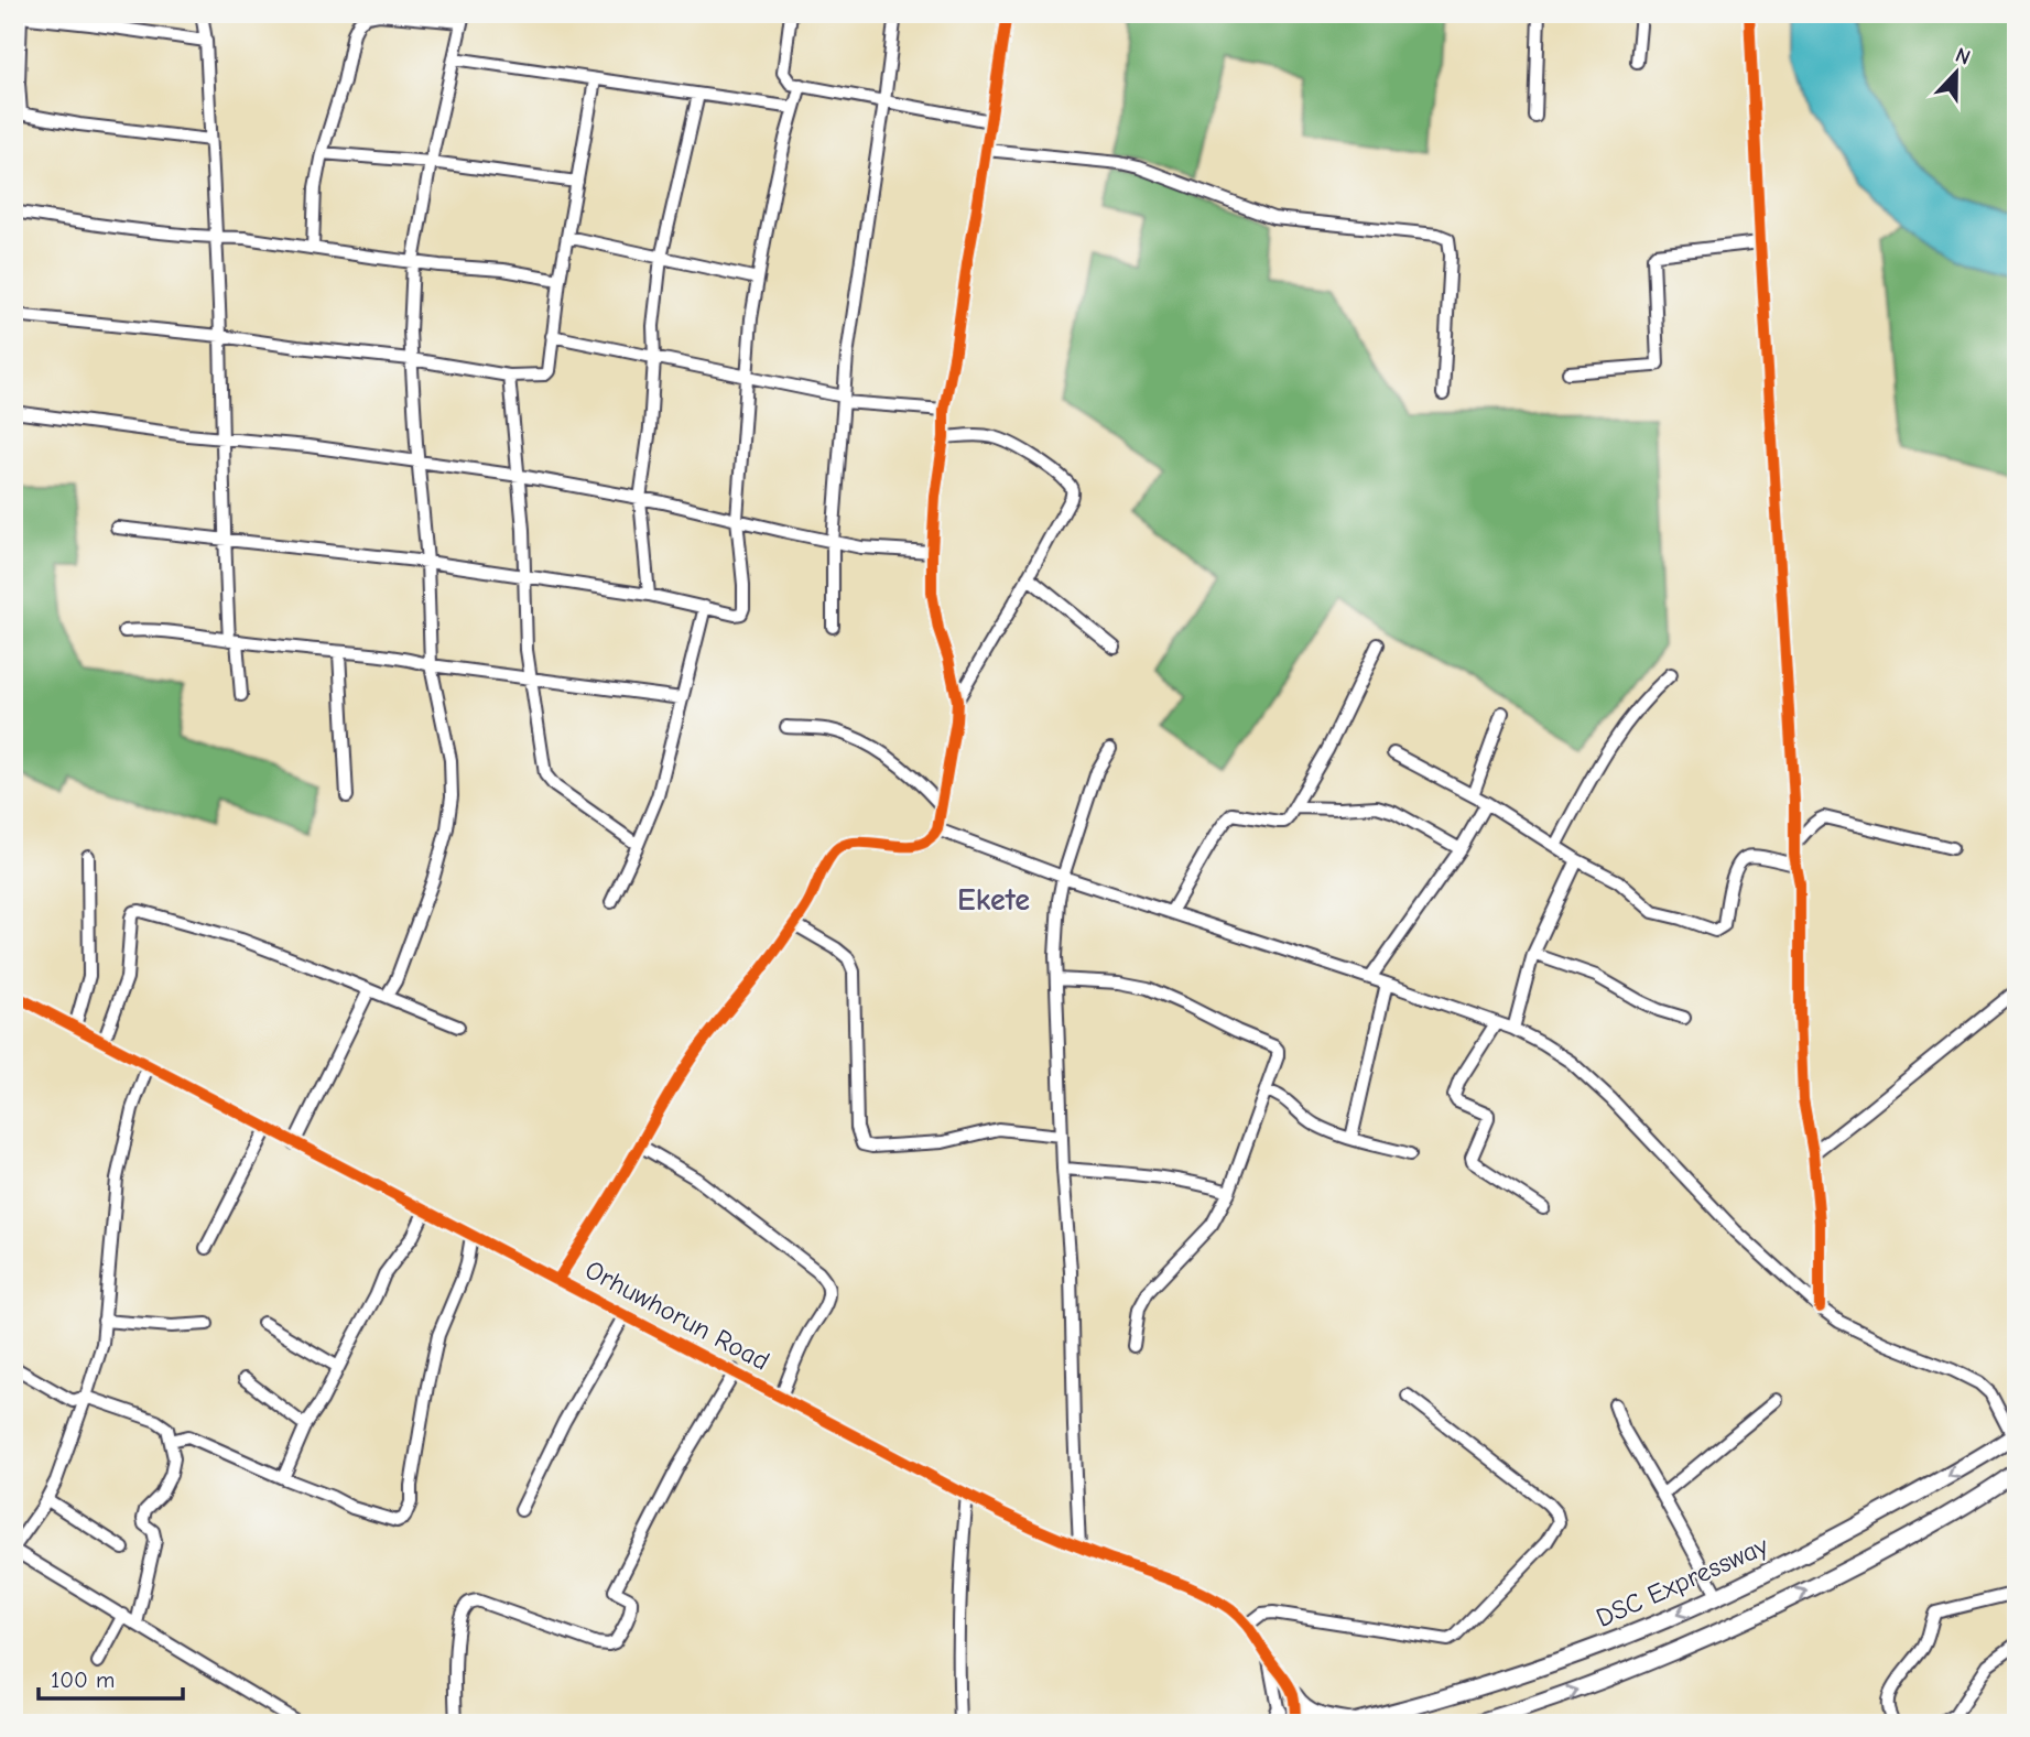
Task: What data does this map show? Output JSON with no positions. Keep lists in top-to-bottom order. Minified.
{"streets":{"main road":["DSC Expressway"],"street":["Orhuwhorun Road"]},"districts":["Ekete"],"scale_bar":"100 m","north":"top"}
